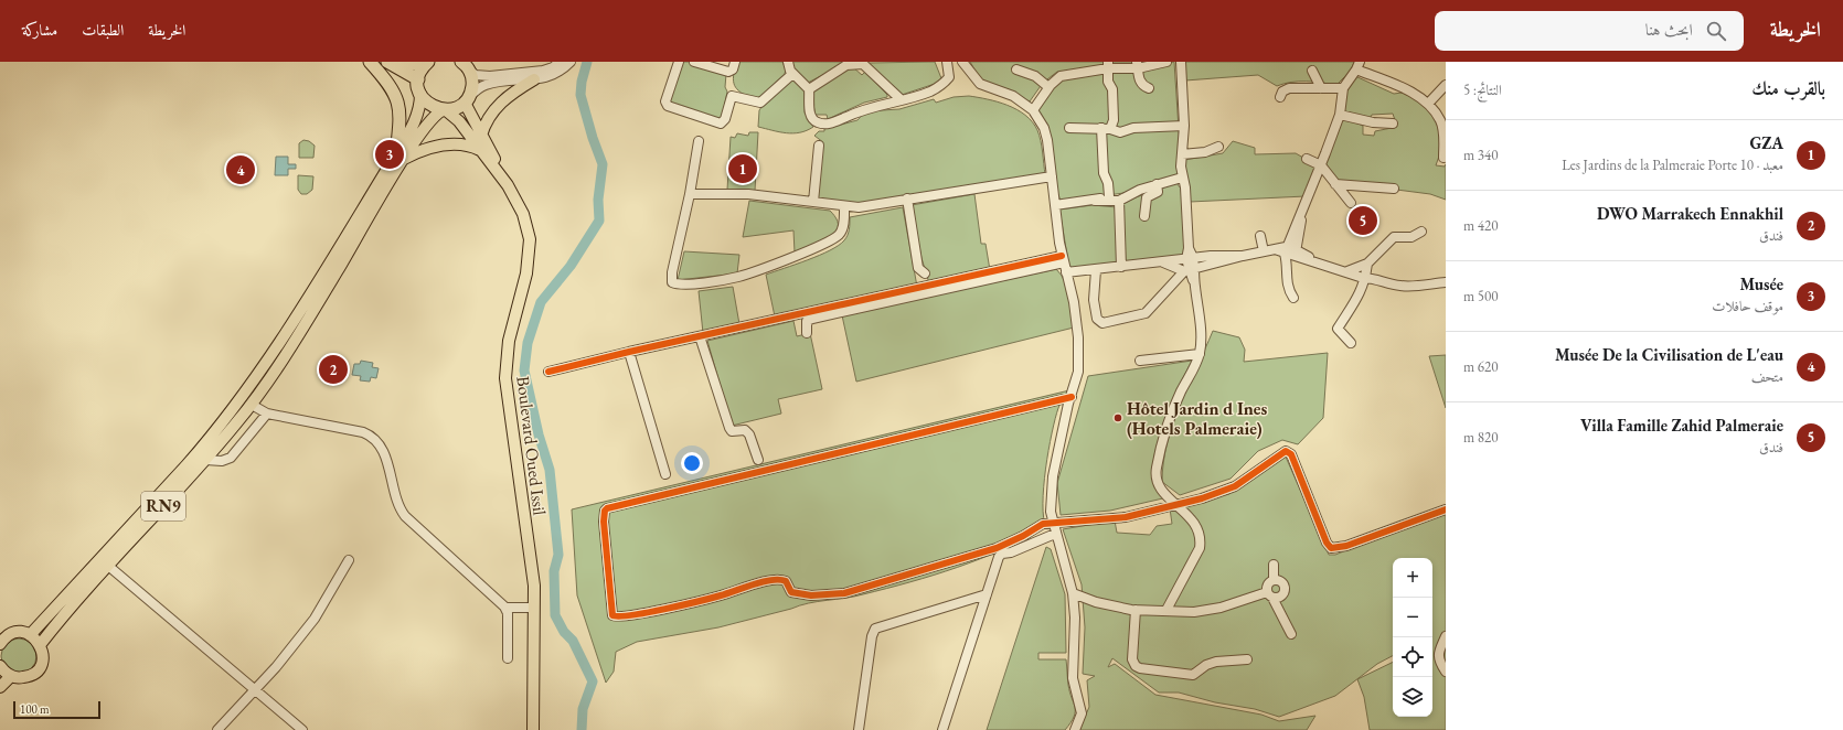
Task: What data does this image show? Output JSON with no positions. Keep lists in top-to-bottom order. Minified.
{"streets":{"highway":["RN9"],"main road":["Boulevard Oued Issil"]},"crossings":[["Boulevard Oued Issil","RN9"]],"places":["Hôtel Jardin d Ines (Hotels Palmeraie)"],"scale_bar":"100 m","page":{"header":"الخريطة","search":"ابحث هنا","nav":["الخريطة","الطبقات","مشاركة"],"heading":["بالقرب منك","النتائج: 5"],"list":[{"mark":"1","name":"GZA","note":"معبد · Les Jardins de la Palmeraie Porte 10","value":"340 m"},{"mark":"2","name":"DWO Marrakech Ennakhil","note":"فندق","value":"420 m"},{"mark":"3","name":"Musée","note":"موقف حافلات","value":"500 m"},{"mark":"4","name":"Musée De la Civilisation de L'eau","note":"متحف","value":"620 m"},{"mark":"5","name":"Villa Famille Zahid Palmeraie","note":"فندق","value":"820 m"}],"pins":["3","1","4","5","2"],"map_buttons":["+","−"],"scale":"100 m"}}
